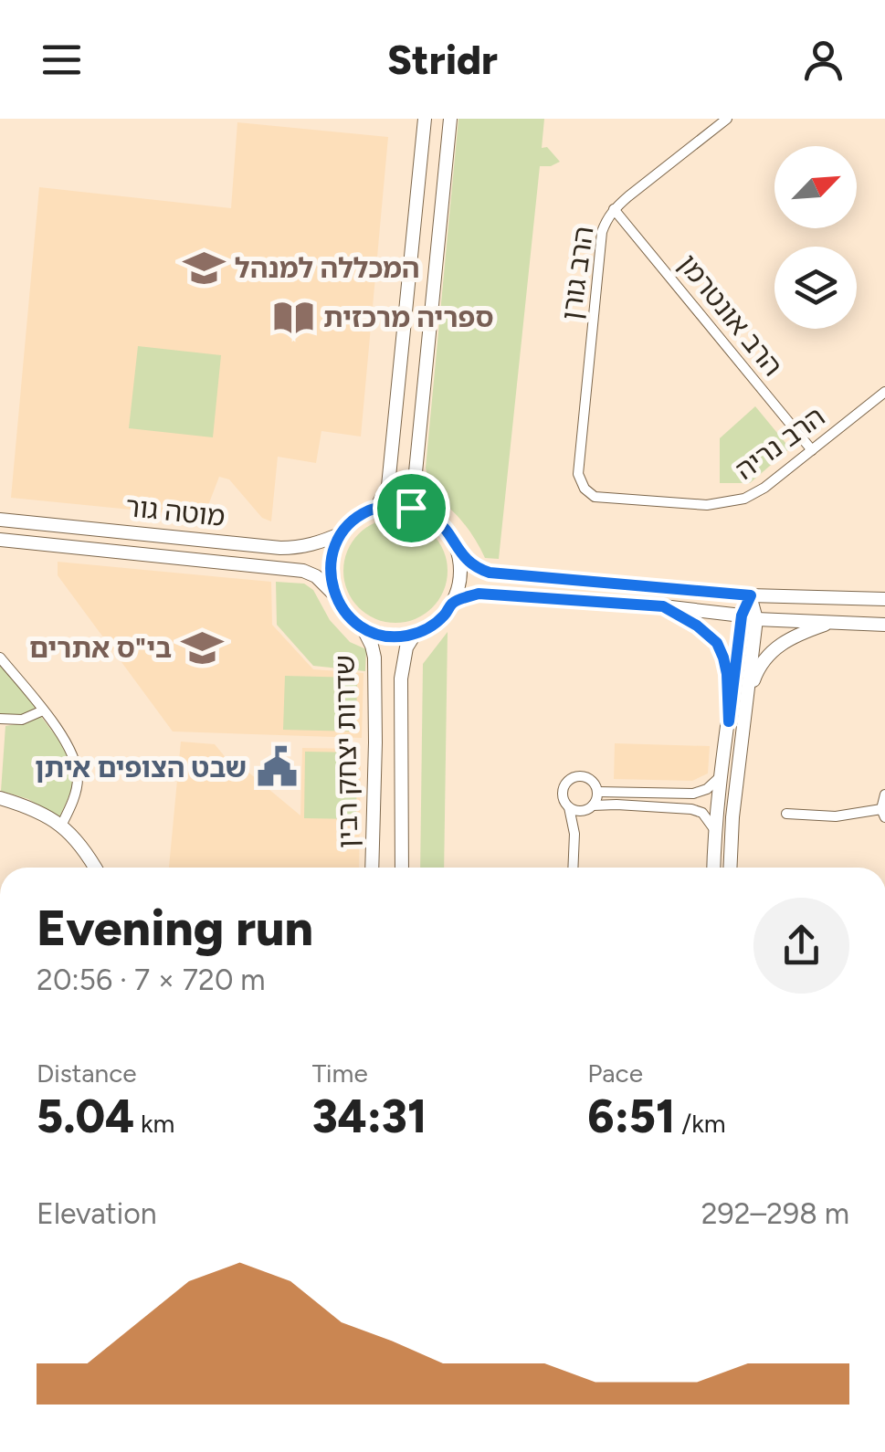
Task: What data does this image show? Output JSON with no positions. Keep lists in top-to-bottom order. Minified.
{"streets":{"main road":["מוטה גור","שדרות יצחק רבין"],"street":["הרב גורן","הרב אונטרמן","הרב נריה"]},"crossings":[["הרב גורן","הרב אונטרמן"],["הרב גורן","הרב נריה"],["הרב אונטרמן","הרב נריה"],["מוטה גור","שדרות יצחק רבין"]],"places":{"school or university":["המכללה למנהל","בי\"ס אתרים"],"library":["ספריה מרכזית"],"public building":["שבט הצופים איתן"]},"north":"top right","page":{"header":"Stridr","heading":["Evening run","20:56 · 7 × 720 m"],"stats":[["Distance","5.04 km"],["Time","34:31"],["Pace","6:51 /km"]],"chart":["Elevation","292–298 m"]}}
